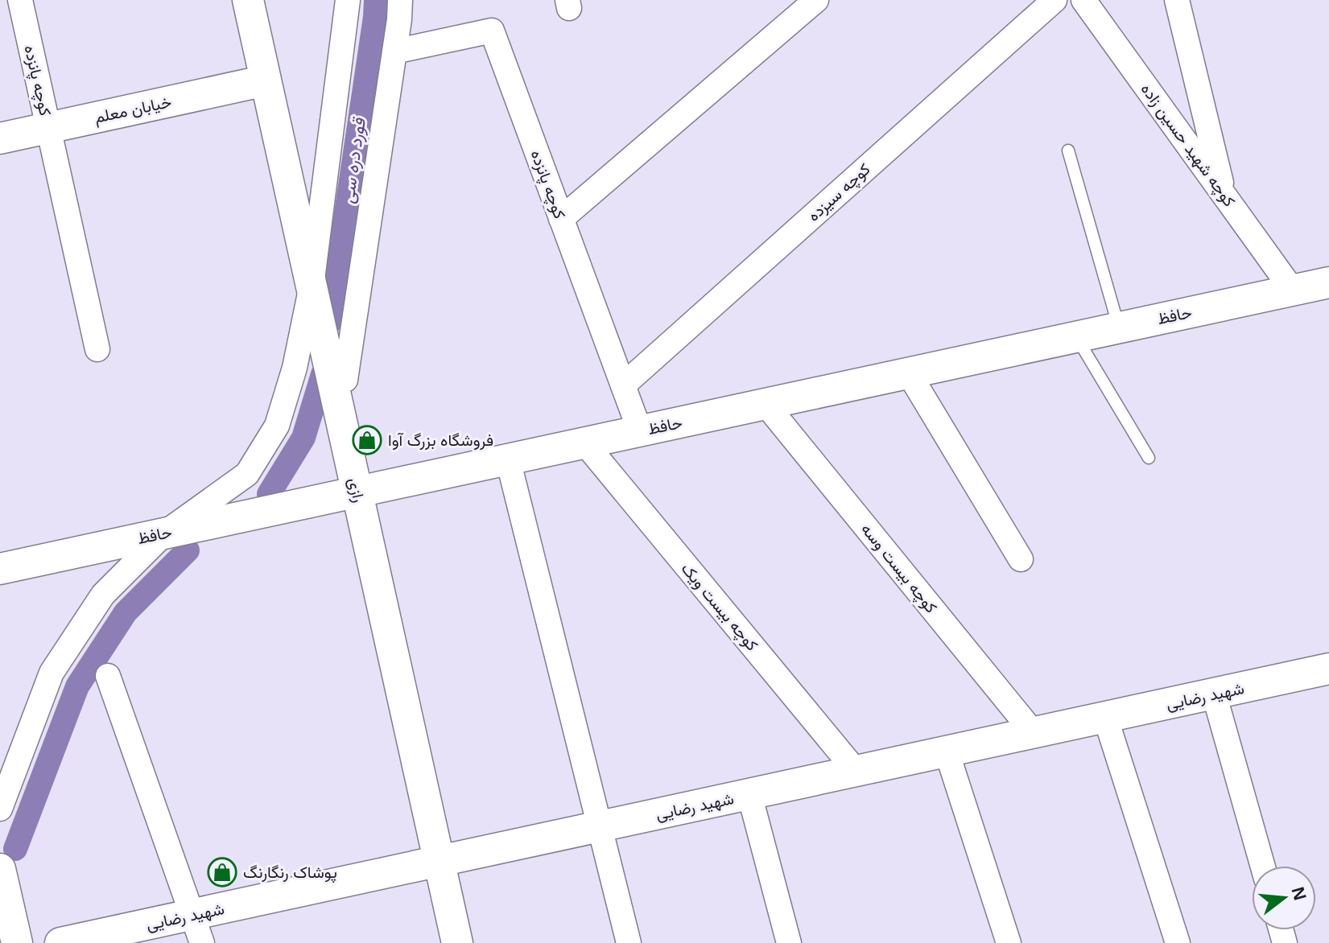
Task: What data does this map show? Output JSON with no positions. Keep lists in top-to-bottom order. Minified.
{"streets":{"street":["کوچه پانزده","خیابان معلم","کوچه شهید حسین زاده","کوچه سیزده","حافظ","رازی","کوچه بیست وسه","کوچه بیست ویک","شهید رضایی"]},"crossings":[["کوچه پانزده","خیابان معلم"],["کوچه پانزده","کوچه سیزده"],["کوچه پانزده","حافظ"],["خیابان معلم","رازی"],["کوچه شهید حسین زاده","حافظ"],["حافظ","رازی"],["حافظ","کوچه بیست وسه"],["حافظ","کوچه بیست ویک"],["رازی","شهید رضایی"],["کوچه بیست وسه","شهید رضایی"],["کوچه بیست ویک","شهید رضایی"]],"water":["قورد دره سی"],"places":{"shop":["فروشگاه بزرگ آوا","پوشاک رنگارنگ"]},"north":"right"}
